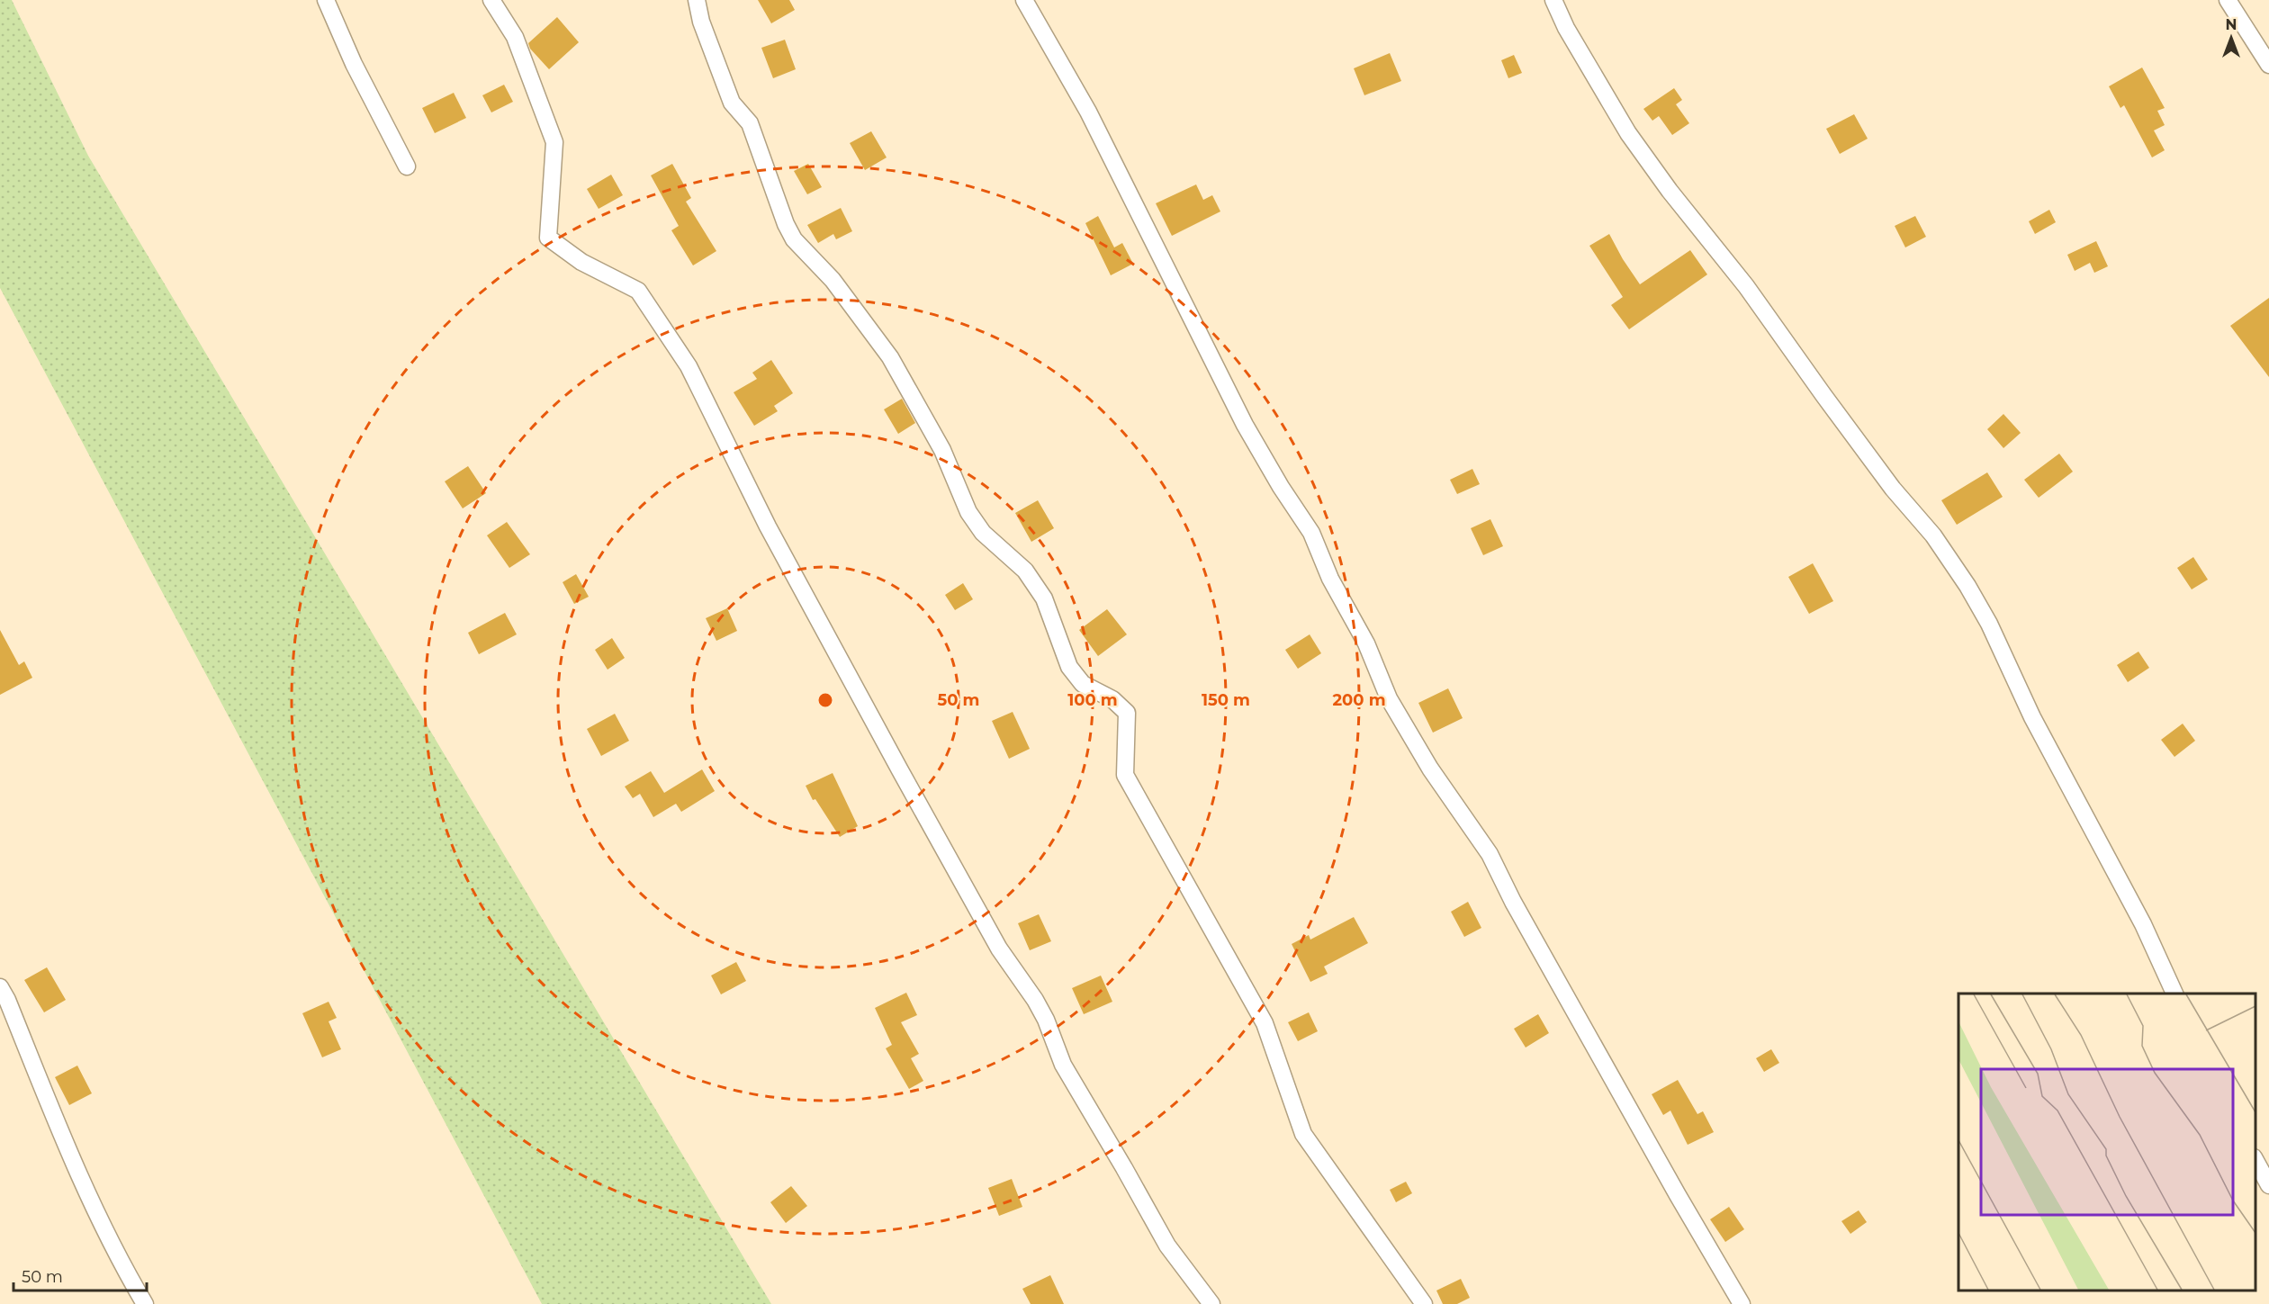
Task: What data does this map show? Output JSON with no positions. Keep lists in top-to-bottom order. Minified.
{"scale_bar":"50 m","north":"top","rings":["50 m","100 m","150 m","200 m"]}
